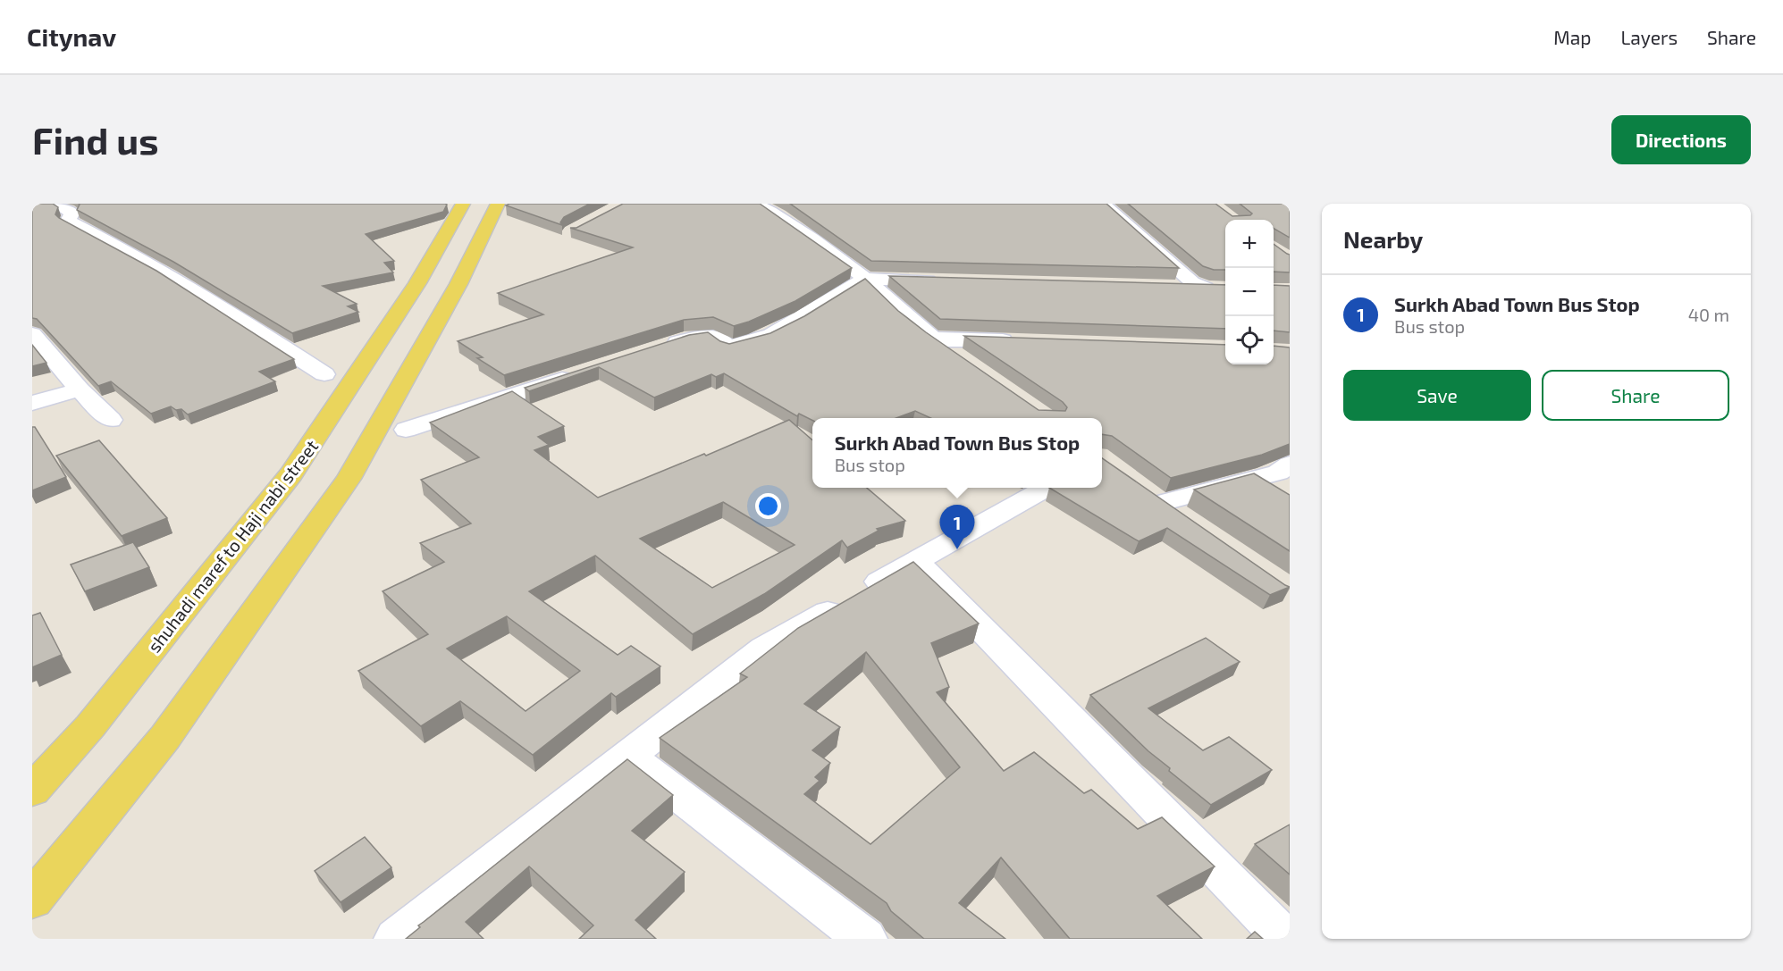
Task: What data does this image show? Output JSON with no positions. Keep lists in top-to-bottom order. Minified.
{"streets":{"main road":["shuhadi maref to Haji nabi street"]},"page":{"header":"Citynav","nav":["Map","Layers","Share"],"buttons":["Directions",["Save","Share"]],"title":"Find us","heading":"Nearby","map_buttons":["+","−"],"list":[{"mark":"1","name":"Surkh Abad Town Bus Stop","note":"Bus stop","value":"40 m"}],"popup":["Surkh Abad Town Bus Stop","Bus stop"],"pins":"1"}}
